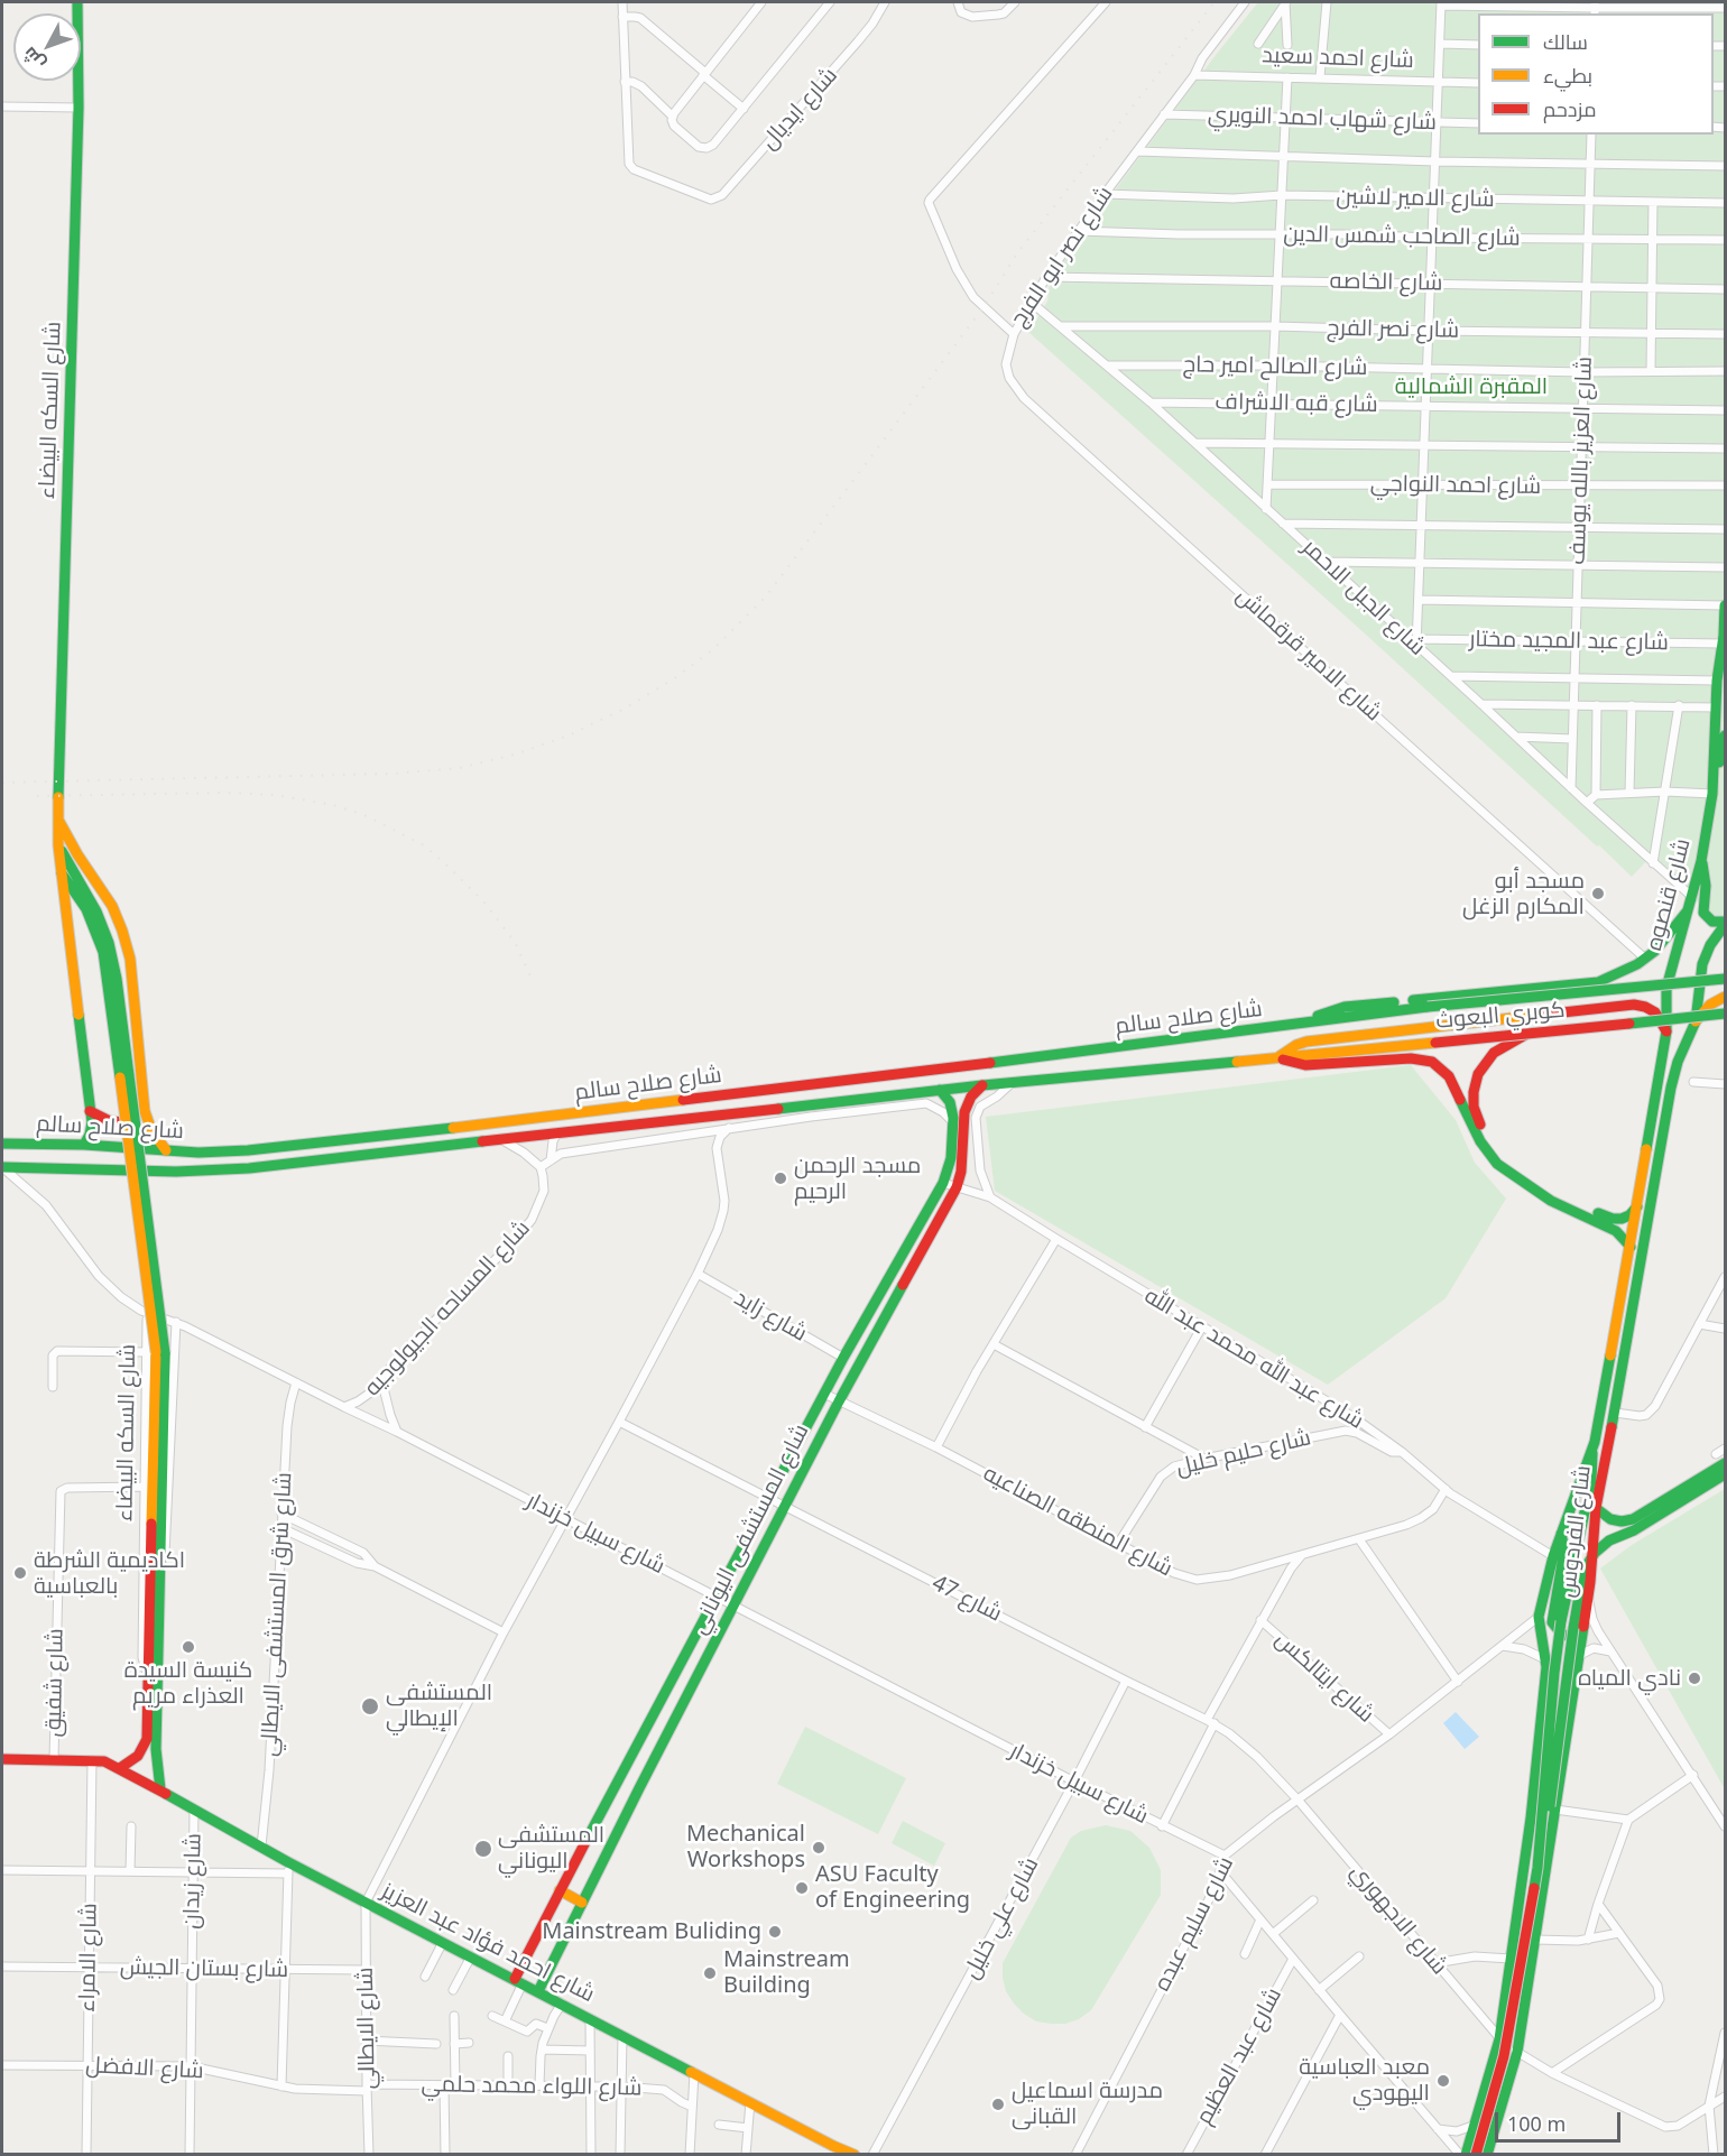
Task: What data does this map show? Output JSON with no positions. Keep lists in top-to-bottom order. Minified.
{"streets":{"main road":["شارع السكه البيضاء","شارع قنصوه","كوبري البعوث","شارع صلاح سالم","شارع المستشفى اليوناني","شارع الفردوس","شارع احمد فؤاد عبد العزيز"],"street":["شارع احمد سعيد","شارع ايديال","شارع شهاب احمد النويري","شارع الامير لاشين","شارع الصاحب شمس الدين","شارع نصر ابو الفرج","شارع الخاصه","شارع نصر الفرج","شارع الصالح امير حاج","شارع قبه الاشراف","شارع العزيز بالله يوسف","شارع احمد النواجي","شارع الجبل الاحمر","شارع عبد المجيد مختار","شارع الامير قرقماش","شارع المساحه الجيولوجيه","شارع زايد","شارع عبد الله محمد عبد الله","شارع حليم خليل","شارع المنطقه الصناعيه","شارع سبيل خزندار","شارع 47","شارع شرق المستشفى الايطالي","شارع ايتالكس","شارع شفيق","شارع زيدان","شارع علي خليل","شارع الاجهوري","شارع سليم عبده","شارع الامراء","شارع بستان الجيش","شارع الايطالي","شارع عبد العظيم","شارع الافضل","شارع اللواء محمد حلمي"]},"crossings":[["شارع احمد سعيد","شارع نصر ابو الفرج"],["شارع شهاب احمد النويري","شارع نصر ابو الفرج"],["شارع الامير لاشين","شارع نصر ابو الفرج"],["شارع الامير لاشين","شارع العزيز بالله يوسف"],["شارع الصاحب شمس الدين","شارع نصر ابو الفرج"],["شارع الصاحب شمس الدين","شارع العزيز بالله يوسف"],["شارع نصر ابو الفرج","شارع الخاصه"],["شارع نصر ابو الفرج","شارع الجبل الاحمر"],["شارع نصر ابو الفرج","شارع الامير قرقماش"],["شارع الخاصه","شارع العزيز بالله يوسف"],["شارع نصر الفرج","شارع العزيز بالله يوسف"],["شارع نصر الفرج","شارع الجبل الاحمر"],["شارع الصالح امير حاج","شارع العزيز بالله يوسف"],["شارع الصالح امير حاج","شارع الجبل الاحمر"],["شارع قبه الاشراف","شارع العزيز بالله يوسف"],["شارع قبه الاشراف","شارع الجبل الاحمر"],["شارع السكه البيضاء","شارع صلاح سالم"],["شارع السكه البيضاء","شارع سبيل خزندار"],["شارع السكه البيضاء","شارع شفيق"],["شارع العزيز بالله يوسف","شارع احمد النواجي"],["شارع العزيز بالله يوسف","شارع الجبل الاحمر"],["شارع العزيز بالله يوسف","شارع عبد المجيد مختار"],["شارع الجبل الاحمر","شارع عبد المجيد مختار"],["شارع الجبل الاحمر","شارع قنصوه"],["شارع قنصوه","شارع الفردوس"],["كوبري البعوث","شارع صلاح سالم"],["شارع صلاح سالم","شارع المستشفى اليوناني"],["شارع صلاح سالم","شارع سبيل خزندار"],["شارع المساحه الجيولوجيه","شارع سبيل خزندار"],["شارع زايد","شارع المستشفى اليوناني"],["شارع عبد الله محمد عبد الله","شارع حليم خليل"],["شارع عبد الله محمد عبد الله","شارع المنطقه الصناعيه"],["شارع عبد الله محمد عبد الله","شارع المستشفى اليوناني"],["شارع عبد الله محمد عبد الله","شارع الفردوس"],["شارع حليم خليل","شارع المنطقه الصناعيه"],["شارع المنطقه الصناعيه","شارع المستشفى اليوناني"],["شارع المستشفى اليوناني","شارع سبيل خزندار"],["شارع المستشفى اليوناني","شارع 47"],["شارع المستشفى اليوناني","شارع احمد فؤاد عبد العزيز"],["شارع الفردوس","شارع الاجهوري"],["شارع الفردوس","شارع سليم عبده"],["شارع سبيل خزندار","شارع شرق المستشفى الايطالي"],["شارع سبيل خزندار","شارع علي خليل"],["شارع سبيل خزندار","شارع سليم عبده"],["شارع 47","شارع علي خليل"],["شارع 47","شارع الاجهوري"],["شارع 47","شارع سليم عبده"],["شارع شرق المستشفى الايطالي","شارع احمد فؤاد عبد العزيز"],["شارع ايتالكس","شارع سليم عبده"],["شارع شفيق","شارع احمد فؤاد عبد العزيز"],["شارع زيدان","شارع احمد فؤاد عبد العزيز"],["شارع زيدان","شارع بستان الجيش"],["شارع زيدان","شارع الافضل"],["شارع الاجهوري","شارع سليم عبده"],["شارع احمد فؤاد عبد العزيز","شارع الامراء"],["شارع احمد فؤاد عبد العزيز","شارع الايطالي"],["شارع الامراء","شارع بستان الجيش"],["شارع الامراء","شارع الافضل"],["شارع بستان الجيش","شارع الايطالي"],["شارع الايطالي","شارع الافضل"],["شارع الايطالي","شارع اللواء محمد حلمي"],["شارع الافضل","شارع اللواء محمد حلمي"]],"parks":["المقبرة الشمالية"],"places":["مسجد أبو المكارم الزغل","مسجد الرحمن الرحيم","اكاديمية الشرطة بالعباسية","كنيسة السيدة العذراء مريم","نادي المياه","المستشفى الإيطالي","Mechanical Workshops","المستشفى اليوناني","ASU Faculty of Engineering","Mainstream Buliding","Mainstream Building","معبد العباسية اليهودي","مدرسة اسماعيل القبانى"],"legend":["سالك","بطيء","مزدحم"],"scale_bar":"100 m","north":"bottom left"}
